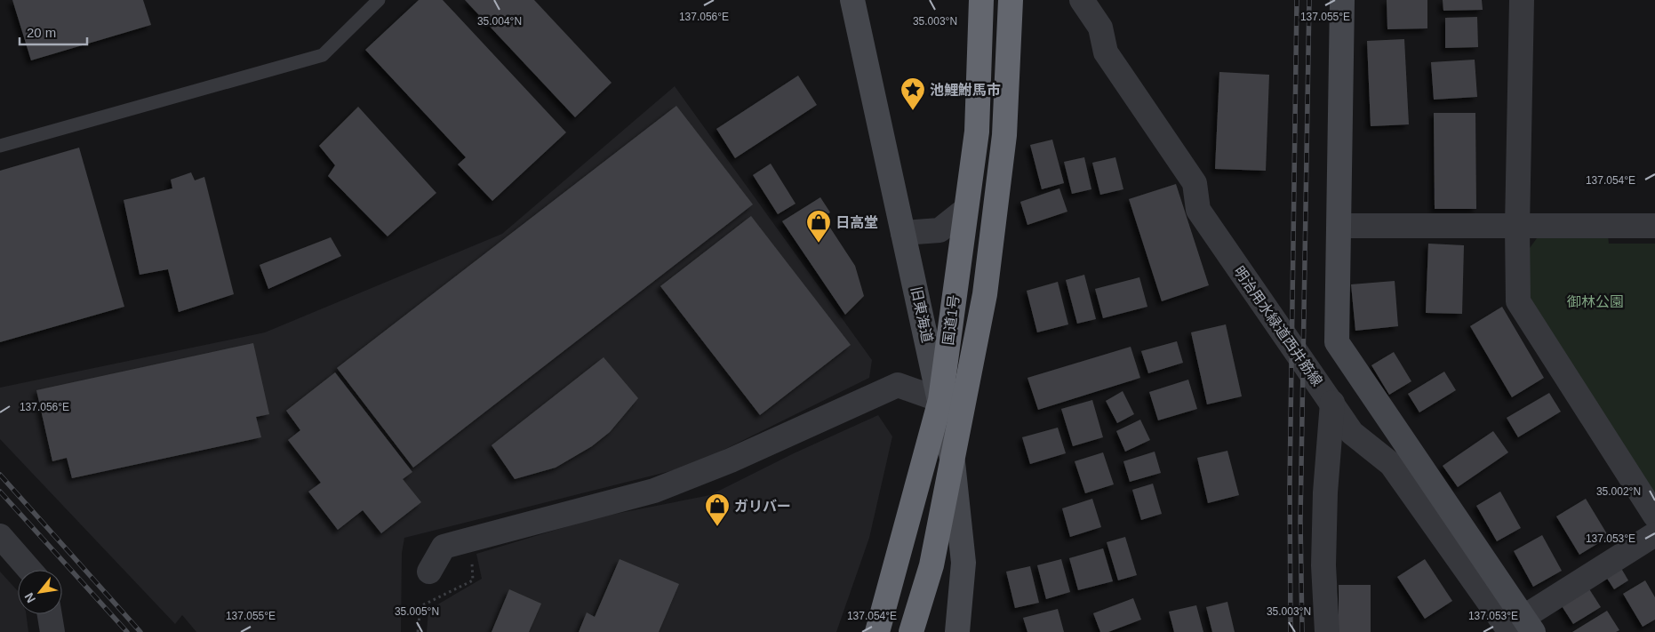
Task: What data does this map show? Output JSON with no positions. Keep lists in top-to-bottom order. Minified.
{"streets":{"highway":["国道1号"],"street":["旧東海道","明治用水緑道西井筋線"]},"crossings":[["旧東海道","国道1号"]],"parks":["御林公園"],"places":{"place":["池鯉鮒馬市"],"shop":["日高堂","ガリバー"]},"scale_bar":"20 m","north":"bottom left","coordinates":["137.056°E","137.055°E","35.004°N","35.003°N","137.054°E","35.002°N","137.053°E","35.005°N"]}
